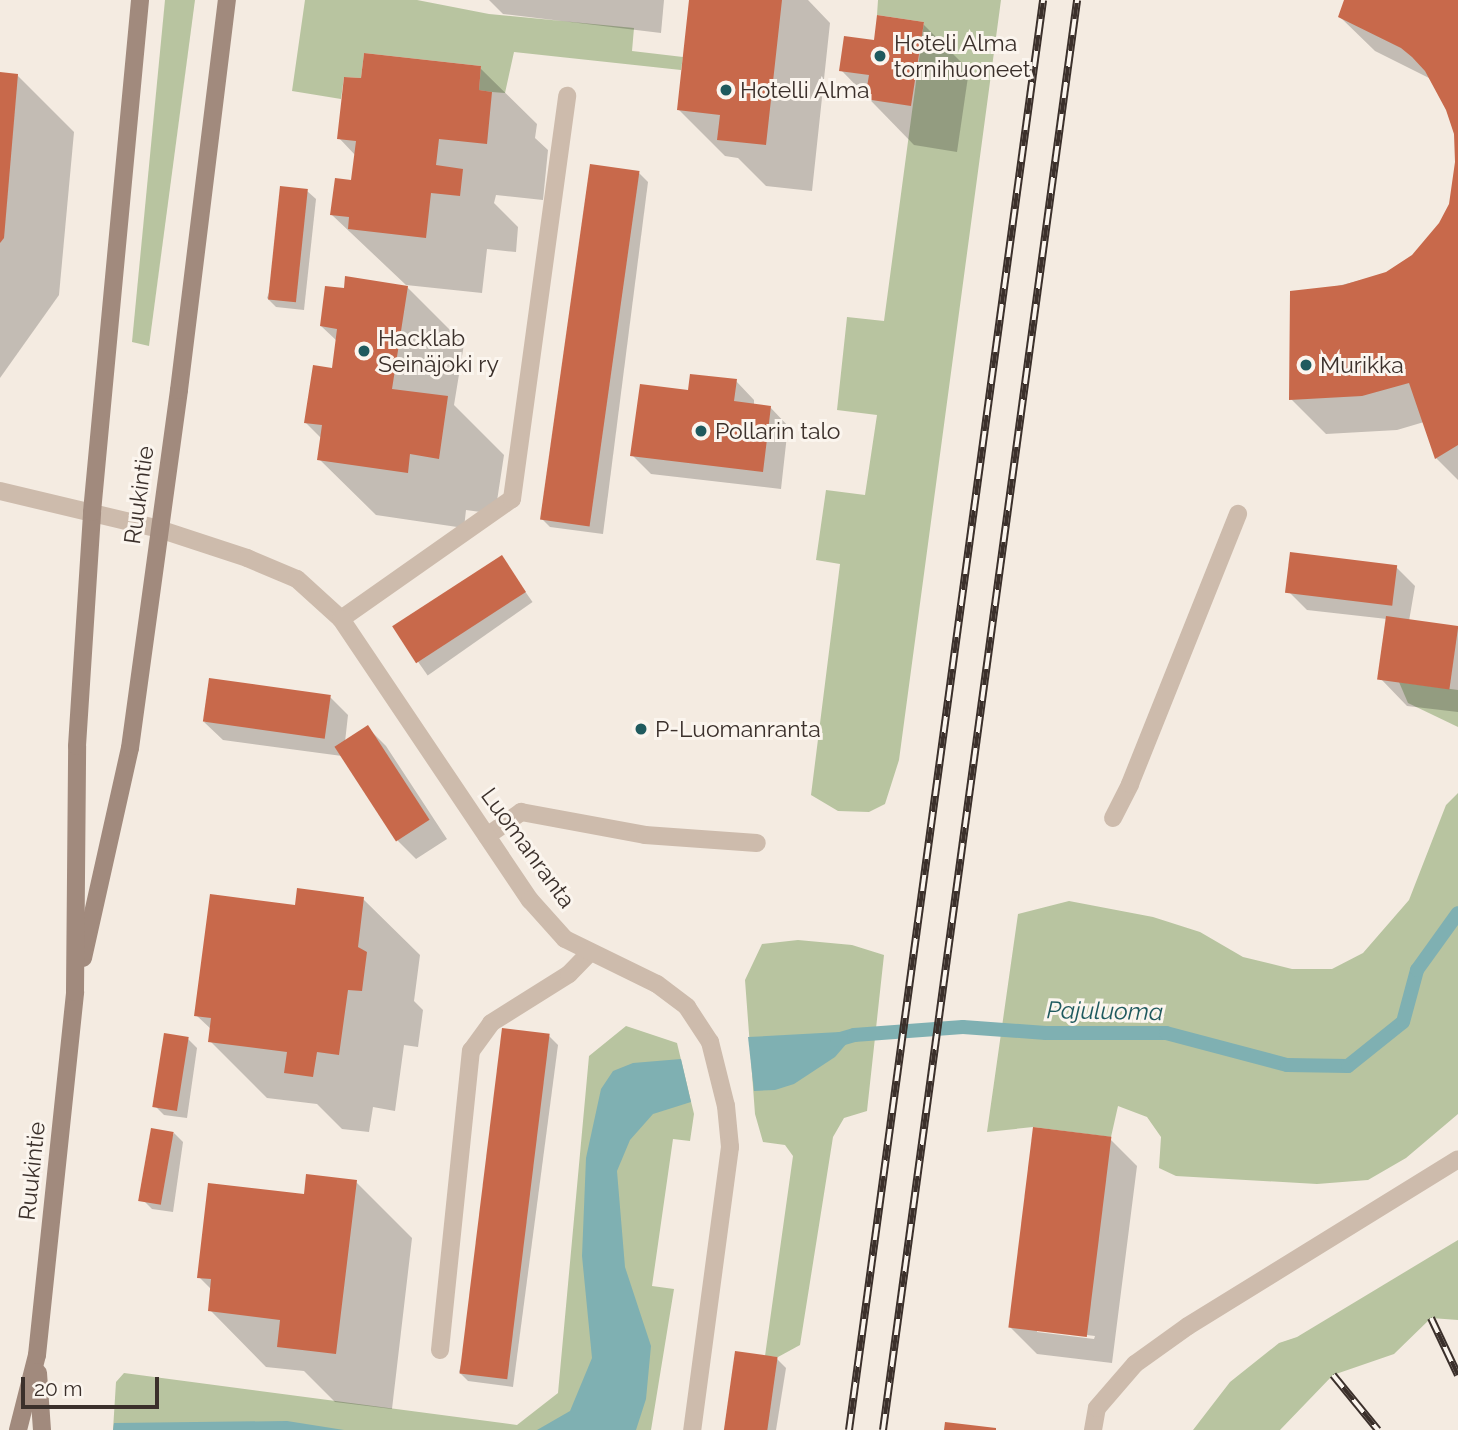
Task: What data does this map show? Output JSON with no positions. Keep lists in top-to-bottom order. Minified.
{"streets":{"main road":["Ruukintie"],"street":["Luomanranta"]},"crossings":[["Ruukintie","Luomanranta"]],"water":["Pajuluoma"],"places":["Hoteli Alma tornihuoneet","Hotelli Alma","Hacklab Seinäjoki ry","Murikka","Pollarin talo","P-Luomanranta"],"scale_bar":"20 m"}
